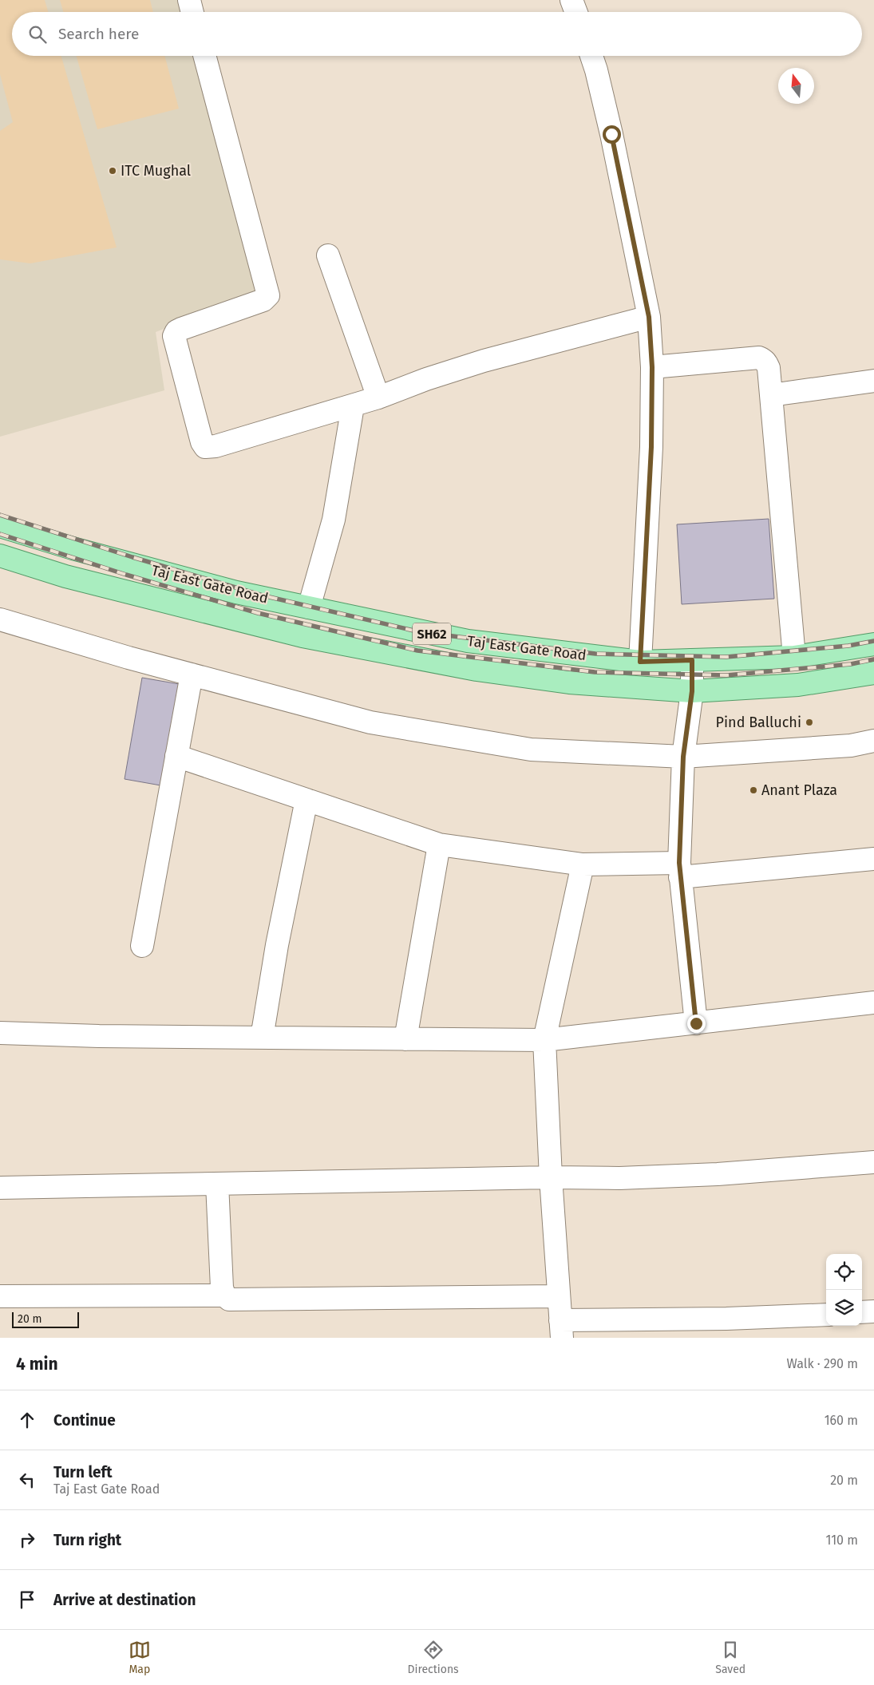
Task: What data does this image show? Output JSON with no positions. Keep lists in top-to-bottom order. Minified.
{"streets":{"main road":["Taj East Gate Road","SH62"]},"places":["ITC Mughal","Pind Balluchi","Anant Plaza"],"scale_bar":"20 m","north":"top","page":{"search":"Search here","scale":"20 m","heading":["4 min","Walk · 290 m"],"list":[["Continue","160 m"],["Turn left","Taj East Gate Road","20 m"],["Turn right","110 m"],"Arrive at destination"],"nav":["Map","Directions","Saved"]}}
